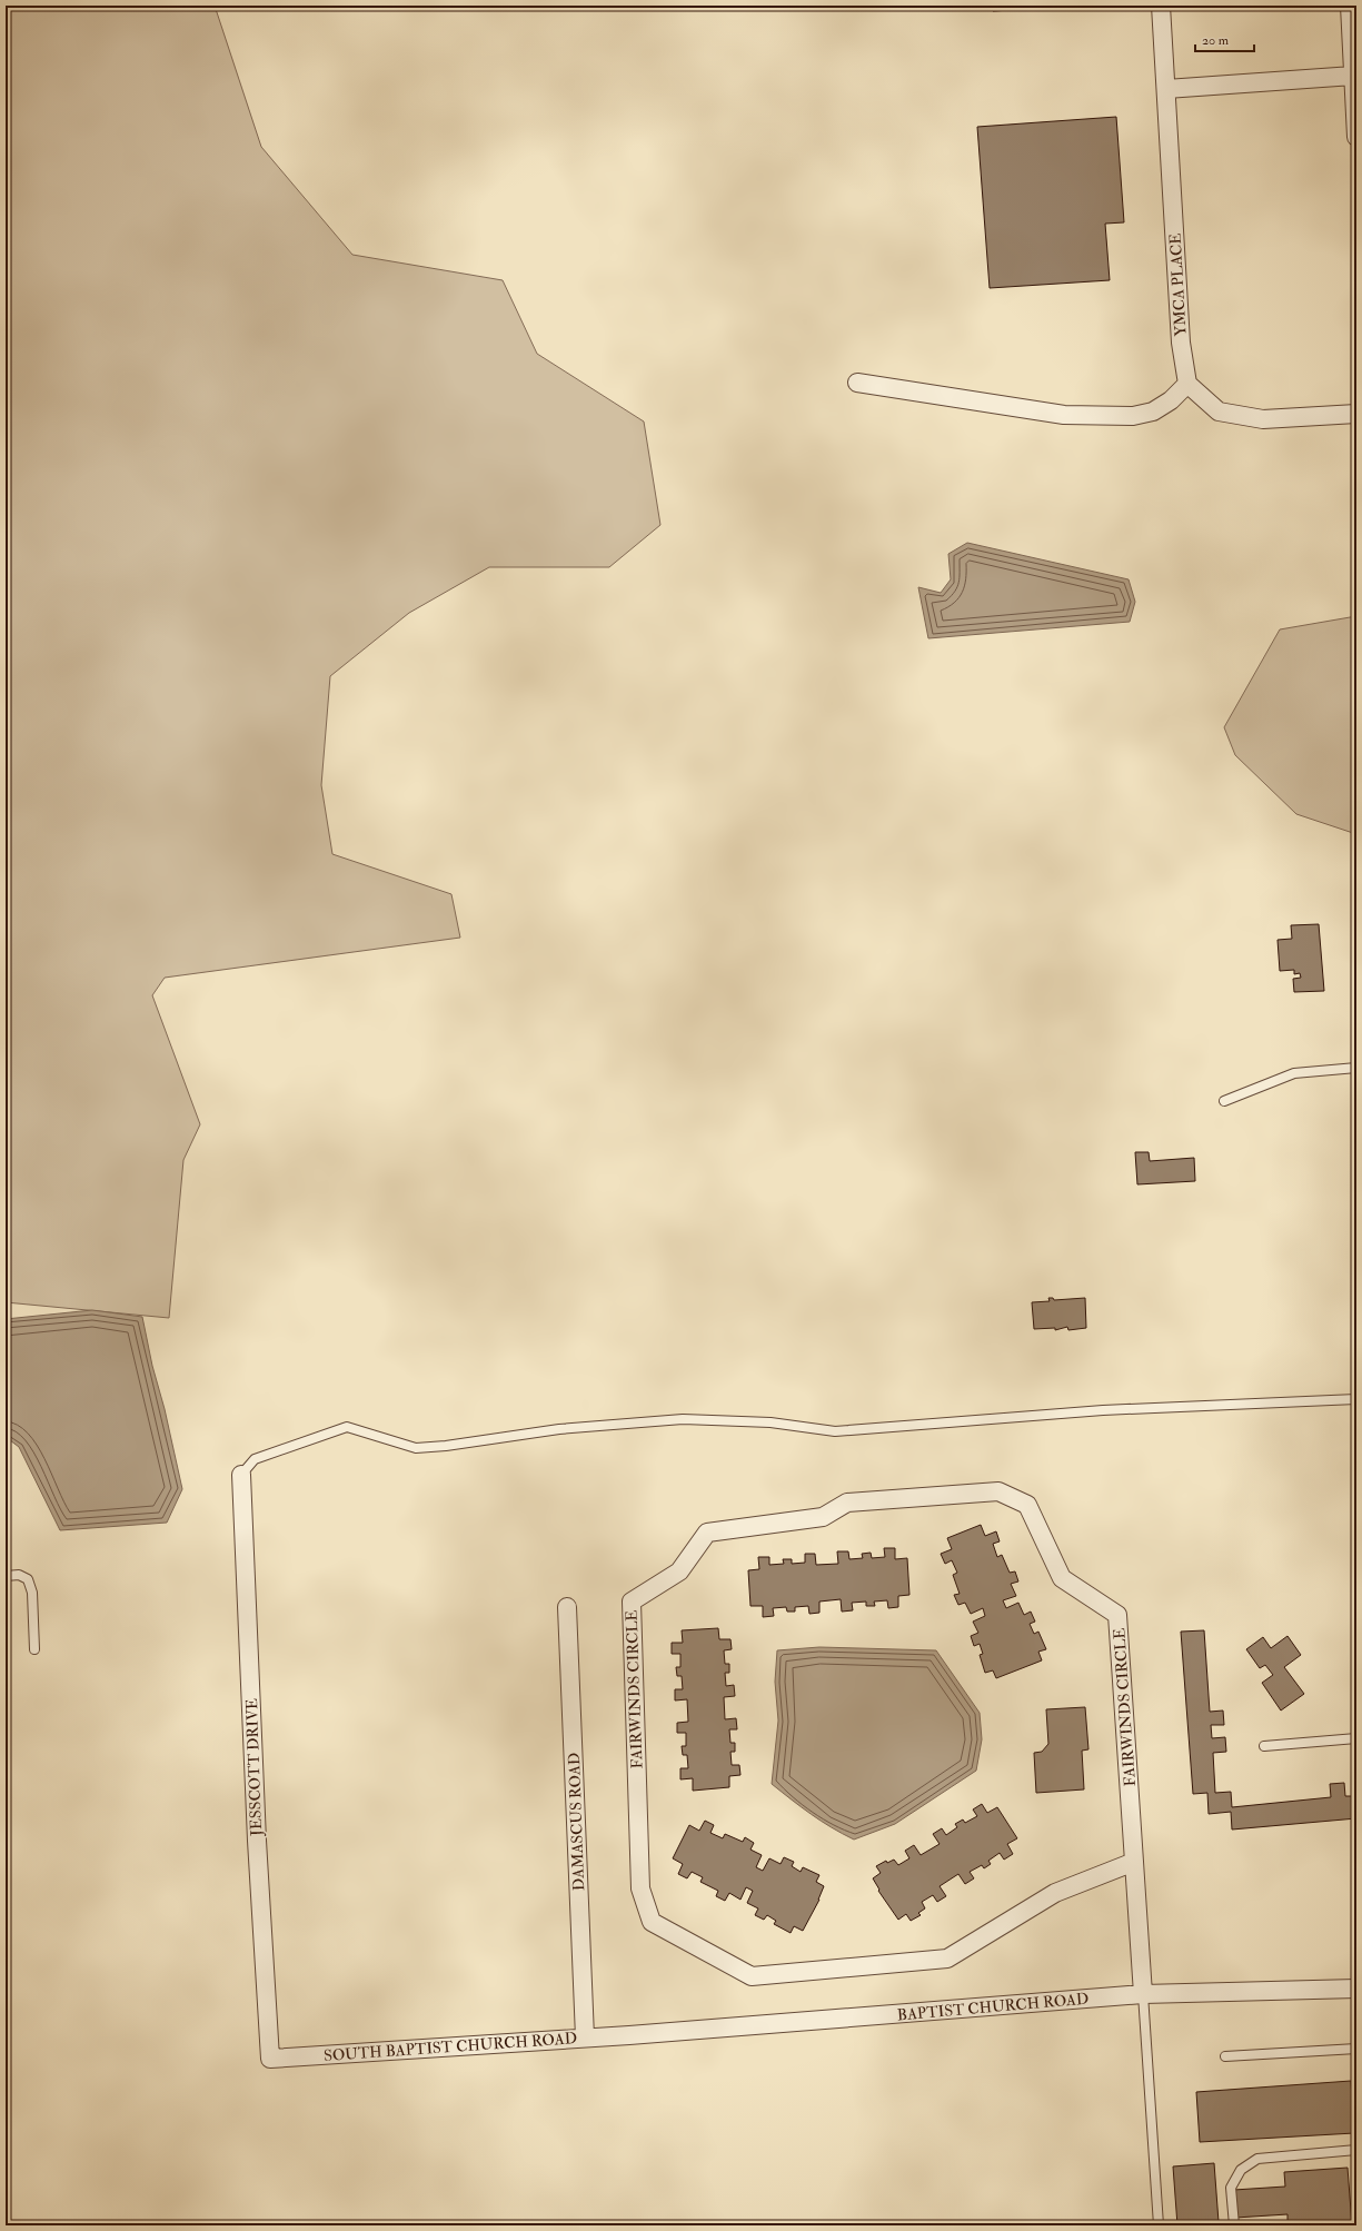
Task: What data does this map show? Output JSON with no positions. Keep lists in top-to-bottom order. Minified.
{"streets":{"street":["YMCA PLACE","FAIRWINDS CIRCLE","JESSCOTT DRIVE","DAMASCUS ROAD","BAPTIST CHURCH ROAD","SOUTH BAPTIST CHURCH ROAD"]},"crossings":[["FAIRWINDS CIRCLE","BAPTIST CHURCH ROAD"],["JESSCOTT DRIVE","SOUTH BAPTIST CHURCH ROAD"],["DAMASCUS ROAD","SOUTH BAPTIST CHURCH ROAD"],["BAPTIST CHURCH ROAD","SOUTH BAPTIST CHURCH ROAD"]],"scale_bar":"20 m"}
